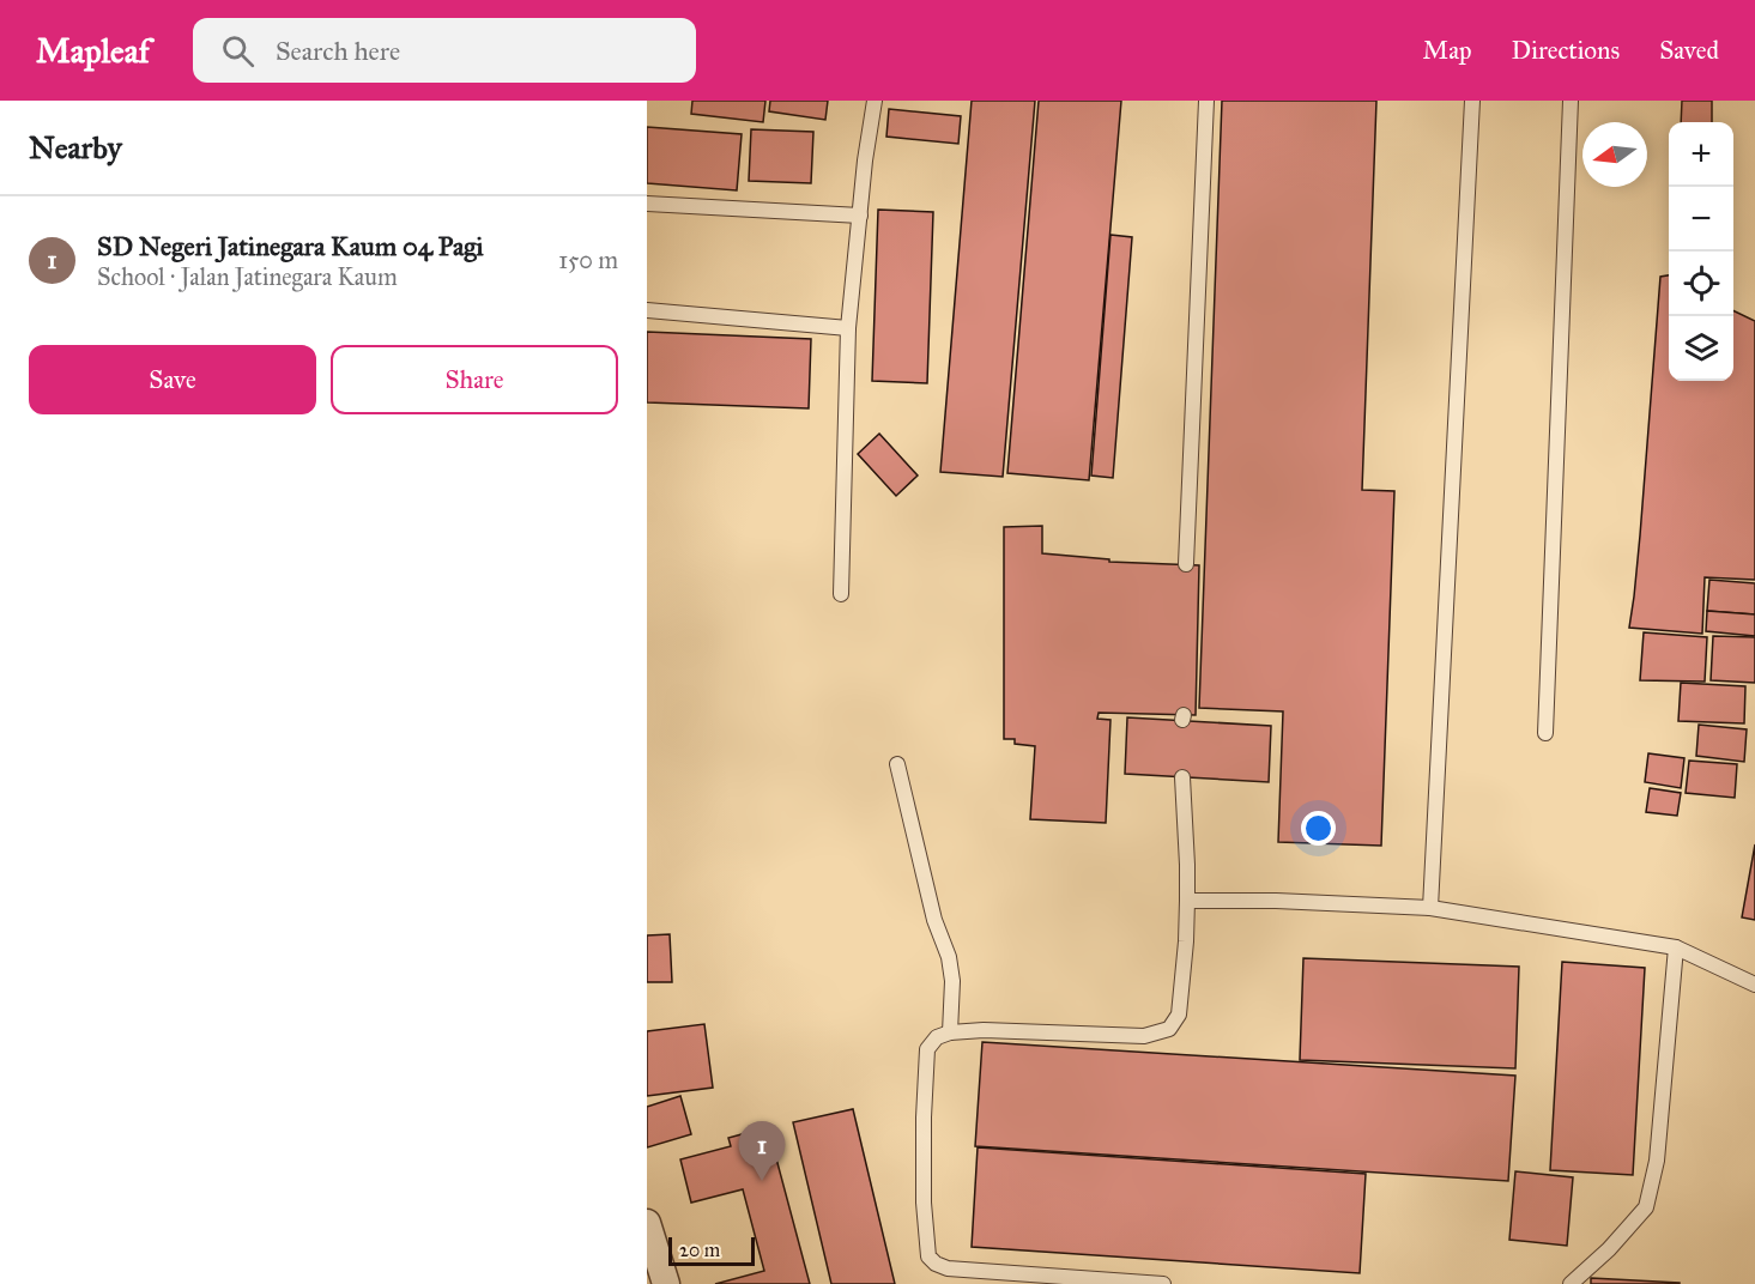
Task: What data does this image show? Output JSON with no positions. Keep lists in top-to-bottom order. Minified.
{"scale_bar":"20 m","north":"left","page":{"header":"Mapleaf","search":"Search here","nav":["Map","Directions","Saved"],"heading":"Nearby","map_buttons":["+","−"],"list":[{"mark":"1","name":"SD Negeri Jatinegara Kaum 04 Pagi","note":"School · Jalan Jatinegara Kaum","value":"150 m"}],"buttons":["Save","Share"],"pins":"1","scale":"20 m"}}
